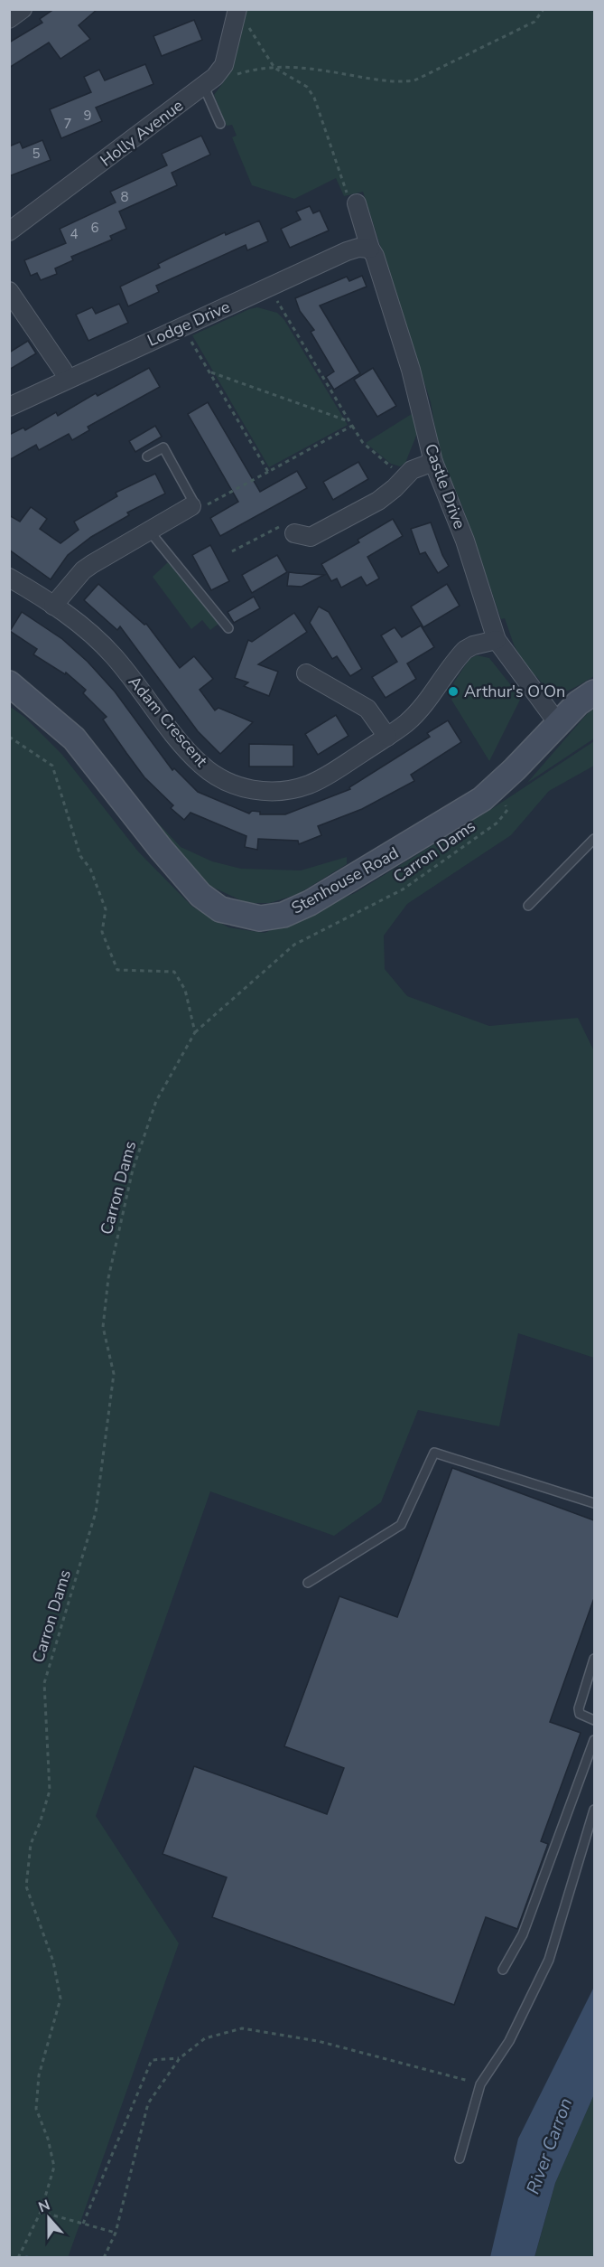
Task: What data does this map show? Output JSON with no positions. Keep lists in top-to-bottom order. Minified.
{"streets":{"street":["Holly Avenue","Lodge Drive","Castle Drive","Adam Crescent","Stenhouse Road"],"path":["Carron Dams"]},"crossings":[["Lodge Drive","Castle Drive"],["Castle Drive","Adam Crescent"],["Castle Drive","Stenhouse Road"]],"water":["River Carron"],"places":["Arthur's O'On"],"house_numbers":["9","7","5","8","6","4"],"north":"top"}
